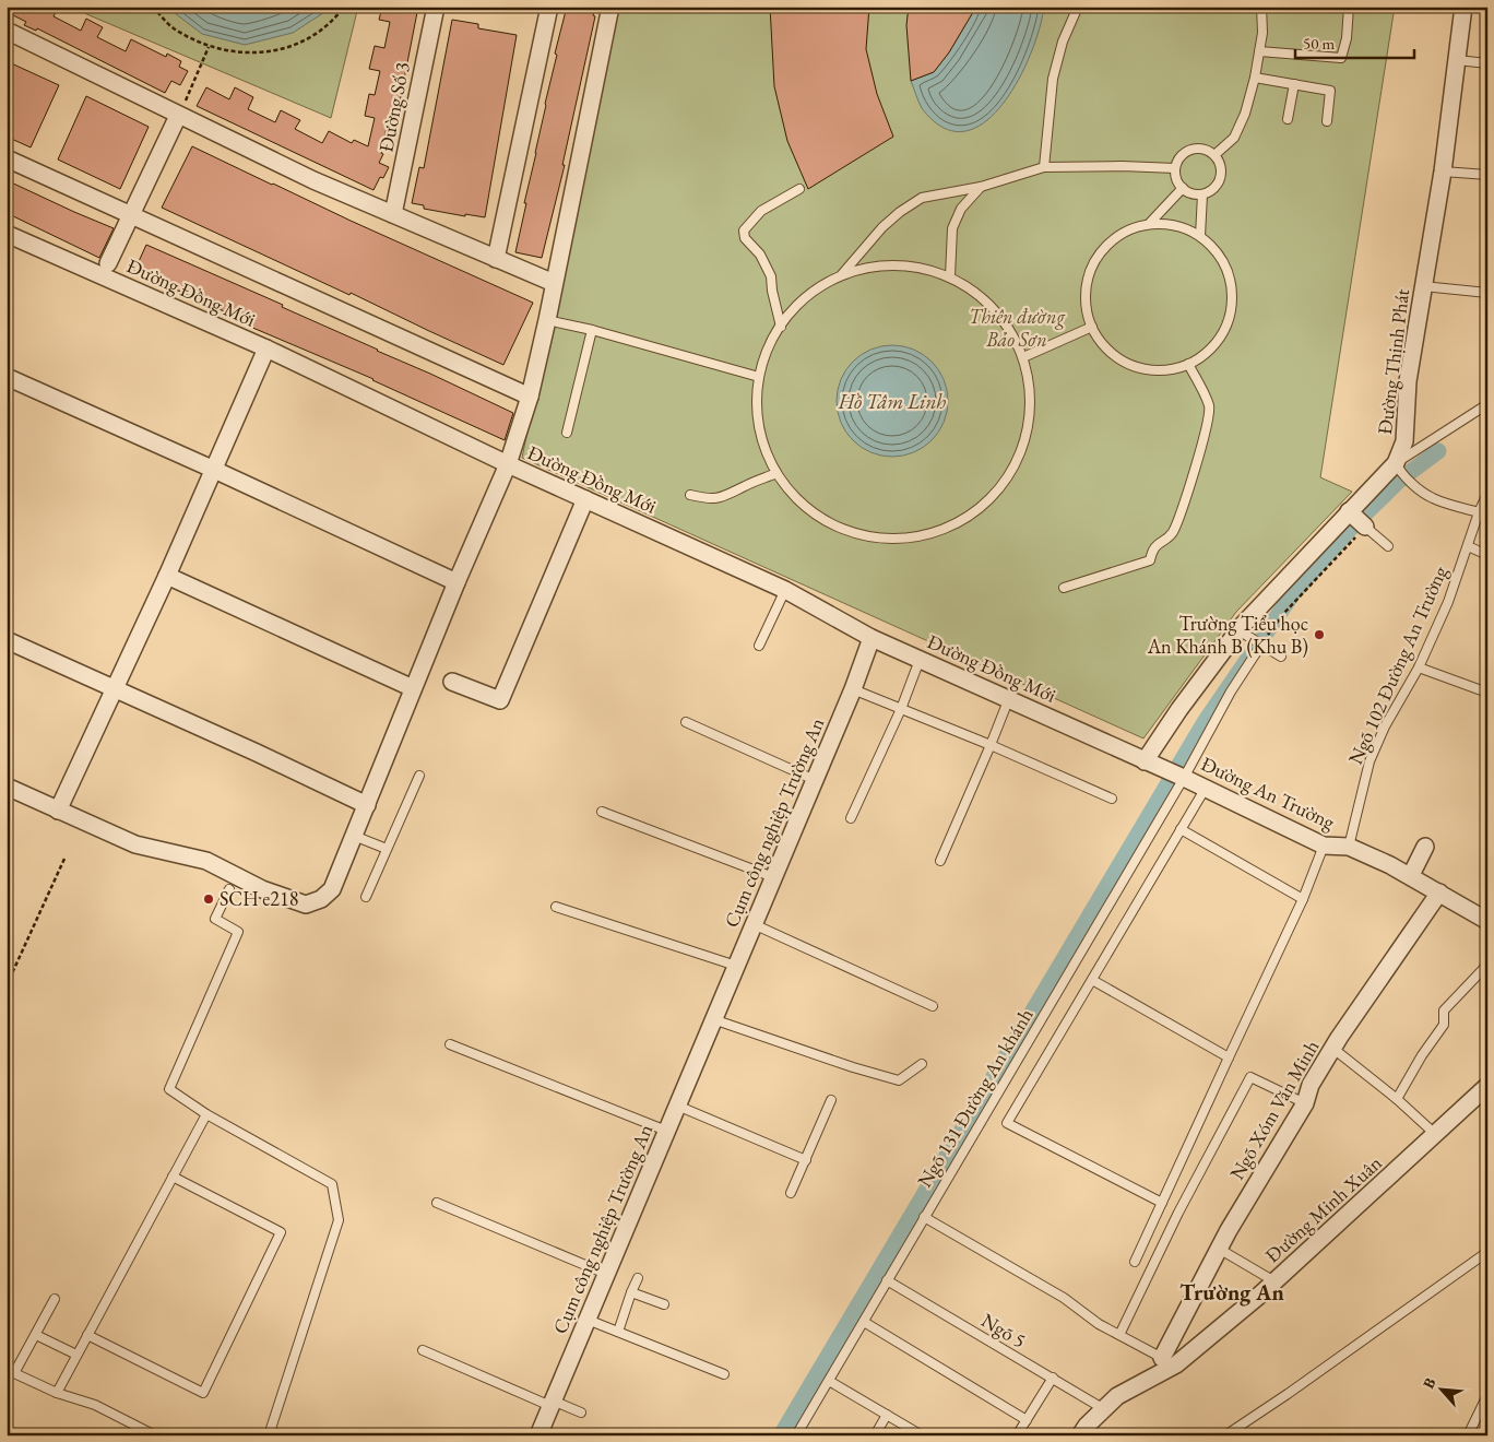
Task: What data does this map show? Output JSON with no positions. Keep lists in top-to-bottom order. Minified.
{"streets":{"street":["Đường Số 3","Đường Đồng Mới","Đường Thịnh Phát","Đường An Trường","Cụm công nghiệp Trường An","Ngõ Xóm Văn Minh","Đường Minh Xuân"],"lane":["Ngõ 102 Đường An Trường","Ngõ 131 Đường An khánh","Ngõ 5"]},"crossings":[["Đường Đồng Mới","Đường Thịnh Phát"],["Đường Đồng Mới","Đường An Trường"],["Đường Đồng Mới","Cụm công nghiệp Trường An"],["Đường Đồng Mới","Ngõ 131 Đường An khánh"],["Ngõ 102 Đường An Trường","Đường An Trường"],["Đường An Trường","Ngõ 131 Đường An khánh"],["Đường An Trường","Ngõ Xóm Văn Minh"],["Ngõ 131 Đường An khánh","Ngõ 5"],["Ngõ Xóm Văn Minh","Đường Minh Xuân"],["Đường Minh Xuân","Ngõ 5"]],"districts":["Trường An"],"water":["Hồ Tâm Linh"],"parks":["Thiên đường Bảo Sơn"],"places":["Trường Tiểu học An Khánh B (Khu B)","SCH e218"],"scale_bar":"50 m","north":"top left"}
